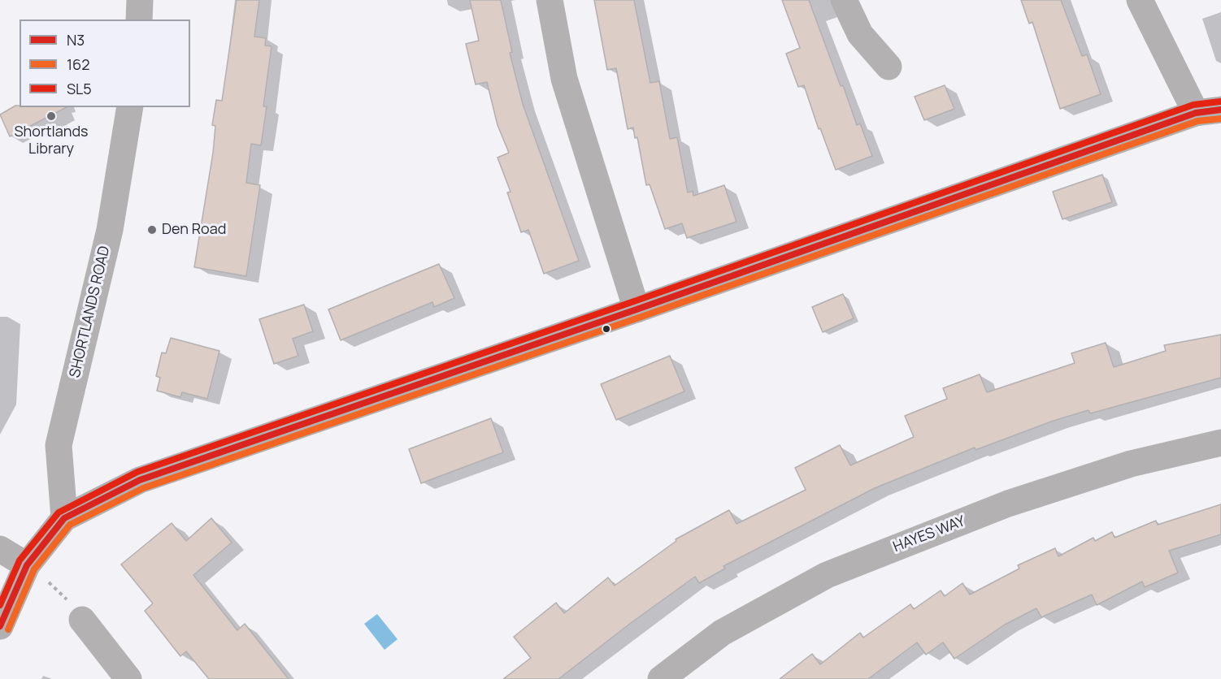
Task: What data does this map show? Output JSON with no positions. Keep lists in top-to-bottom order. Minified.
{"streets":{"street":["SHORTLANDS ROAD","HAYES WAY"]},"places":["Shortlands Library","Den Road"],"lines":["transit line SL5","transit line N3","transit line 162"],"legend":["N3","162","SL5"]}
